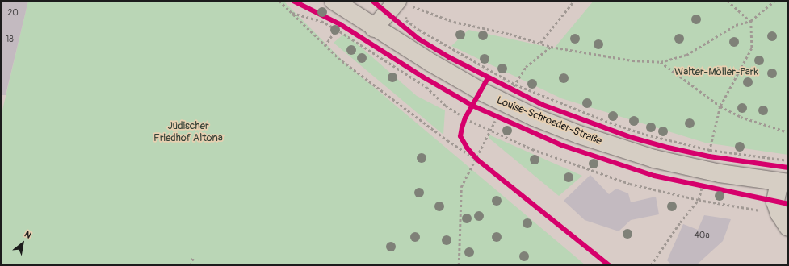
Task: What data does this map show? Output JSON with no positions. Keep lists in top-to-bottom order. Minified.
{"streets":{"street":["Louise-Schroeder-Straße"]},"parks":["Walter-Möller-Park","Jüdischer Friedhof Altona"],"house_numbers":["20","18","40a"],"north":"top right"}
